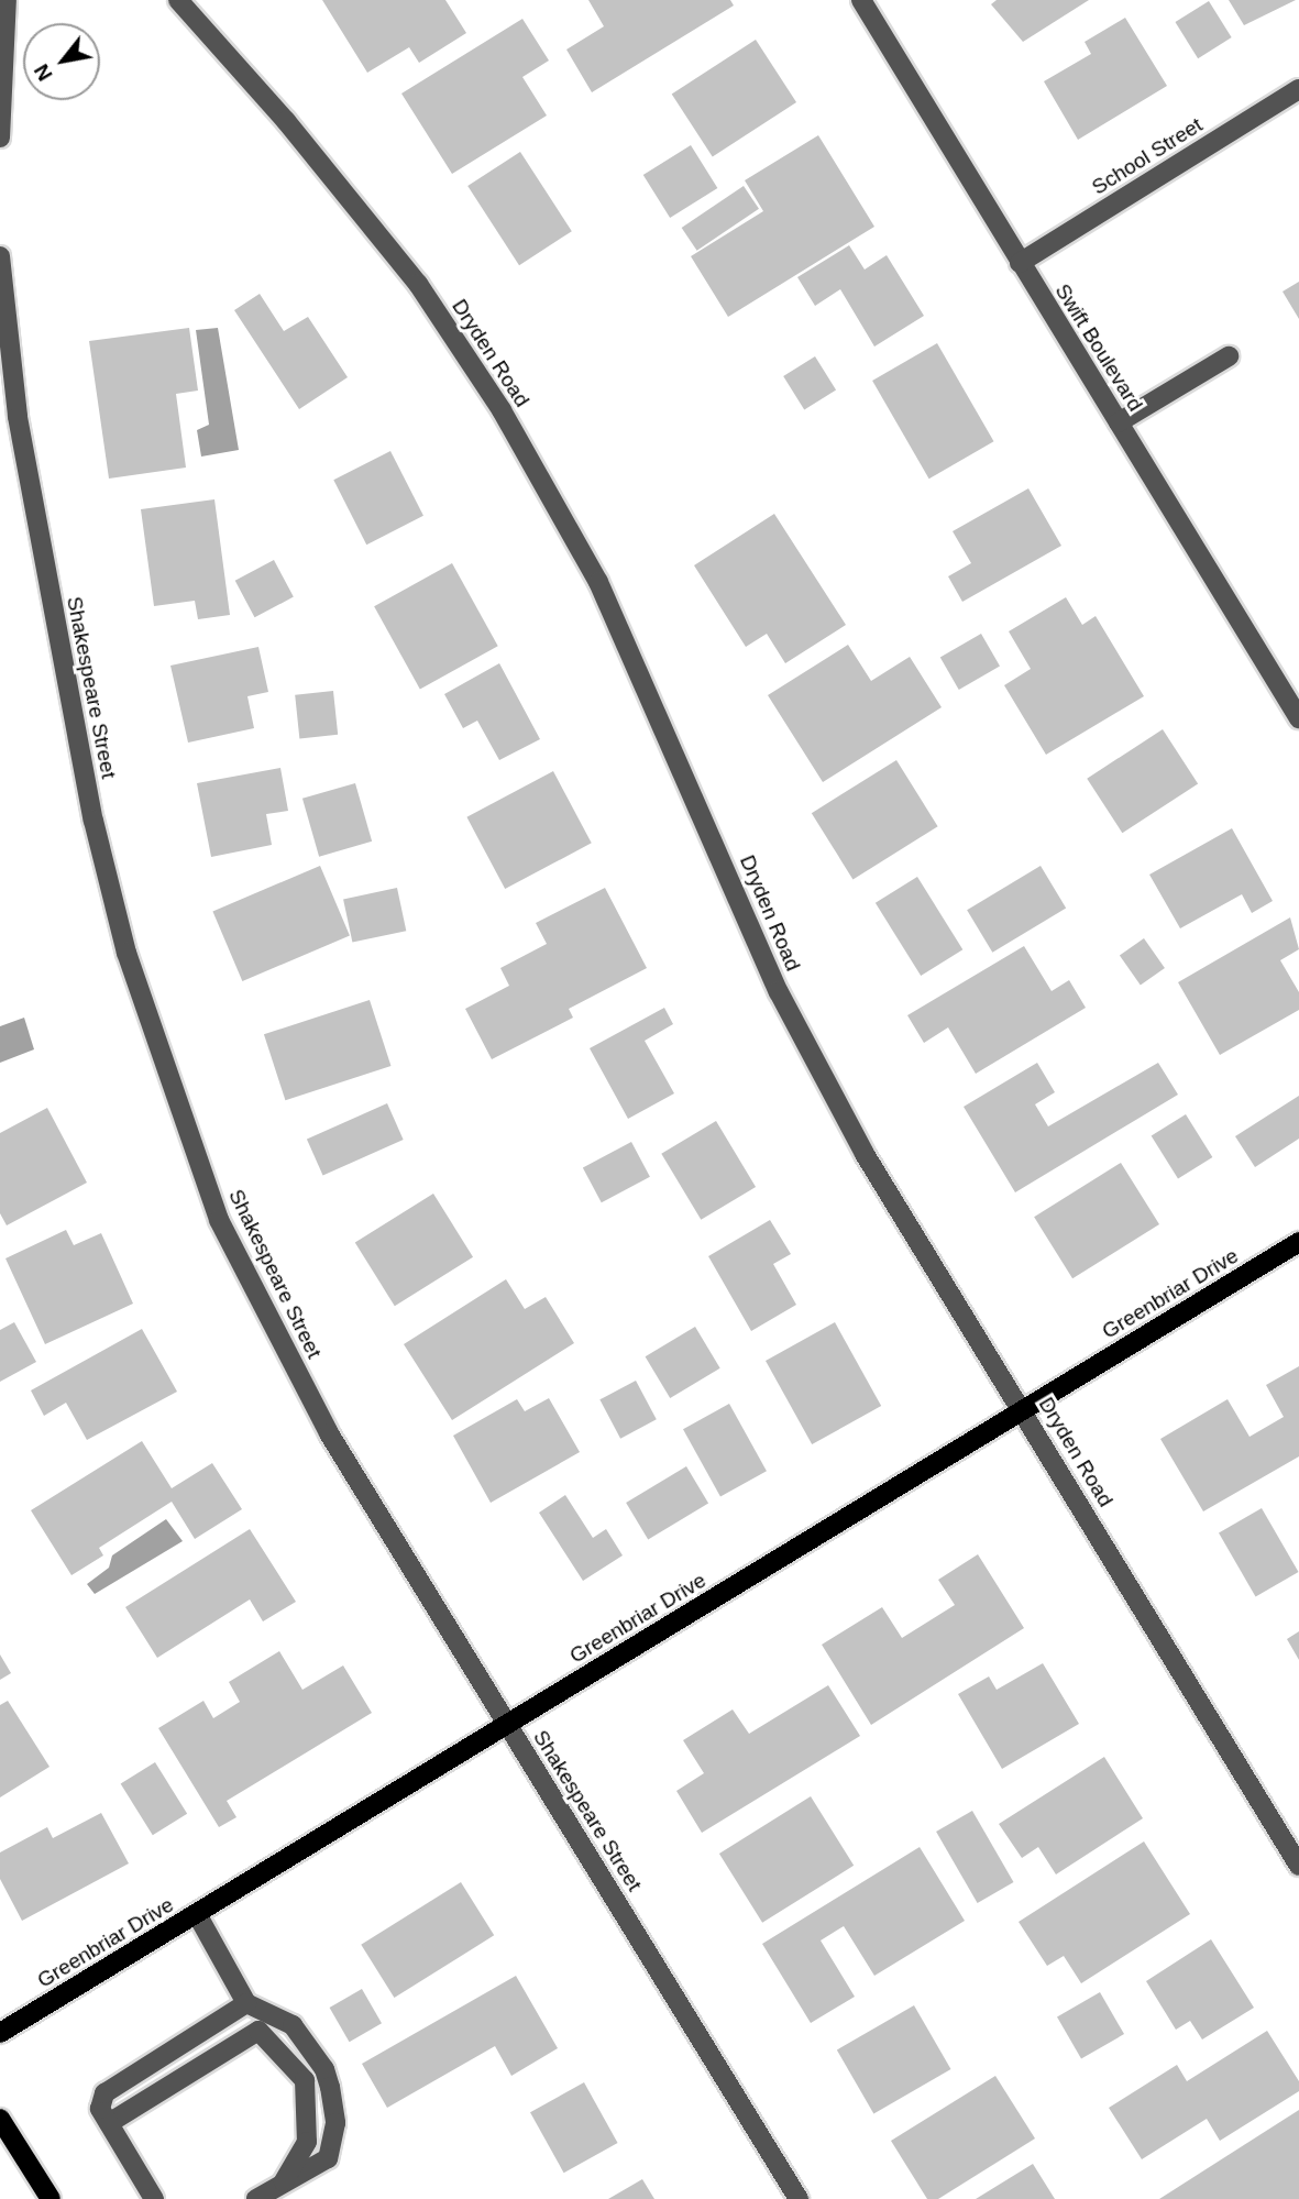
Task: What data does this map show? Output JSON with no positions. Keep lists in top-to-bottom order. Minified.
{"streets":{"main road":["Greenbriar Drive"],"street":["School Street","Swift Boulevard","Dryden Road","Shakespeare Street"]},"crossings":[["School Street","Swift Boulevard"],["Dryden Road","Greenbriar Drive"],["Shakespeare Street","Greenbriar Drive"]],"north":"bottom left"}
